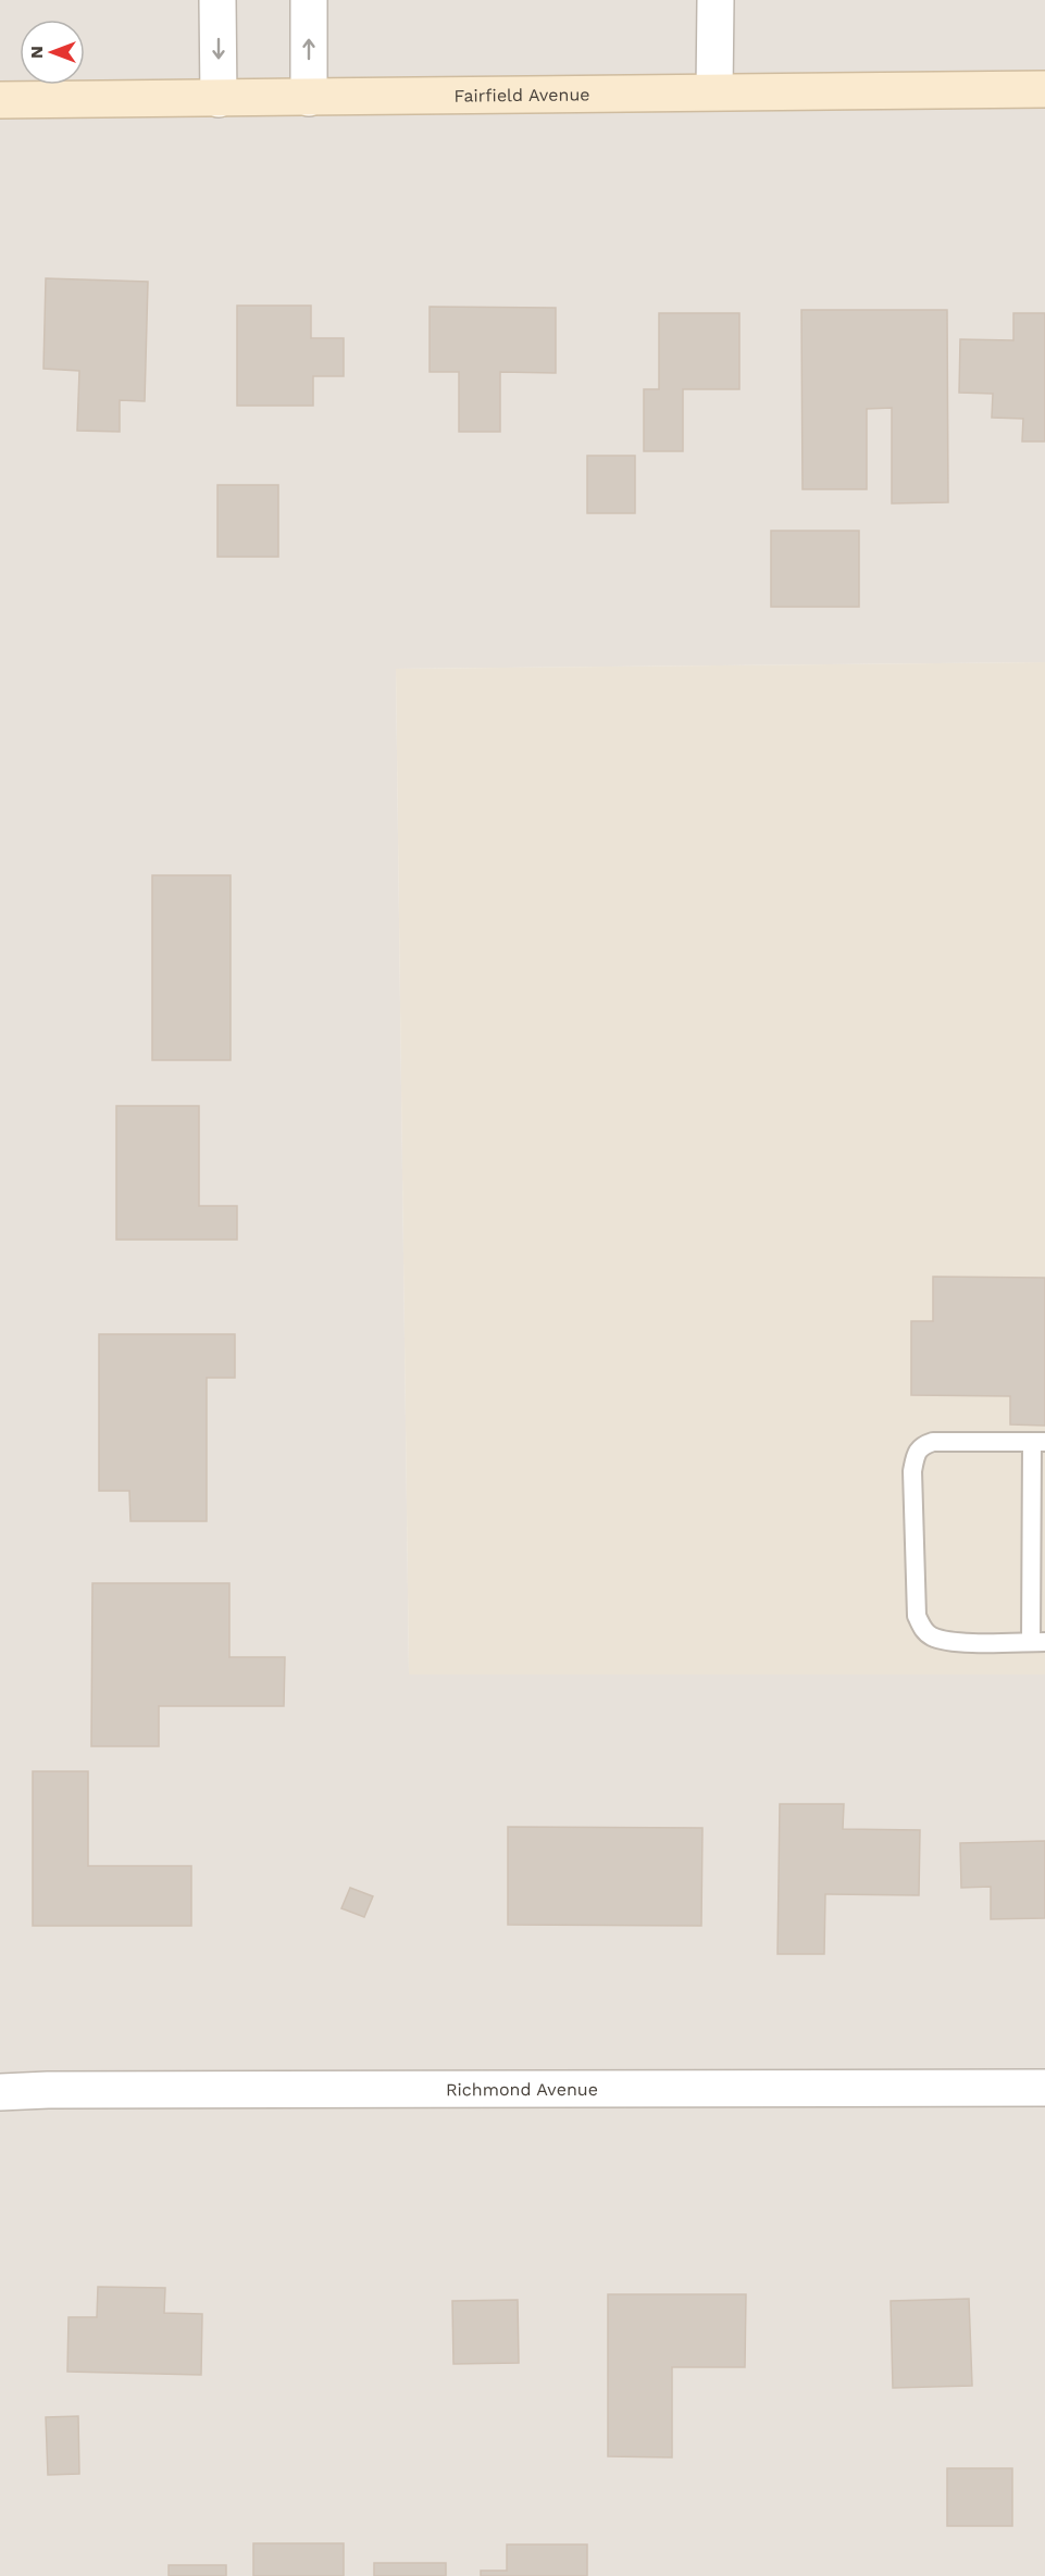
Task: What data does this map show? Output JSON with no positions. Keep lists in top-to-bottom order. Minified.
{"streets":{"street":["Fairfield Avenue","Richmond Avenue"]},"north":"left"}
